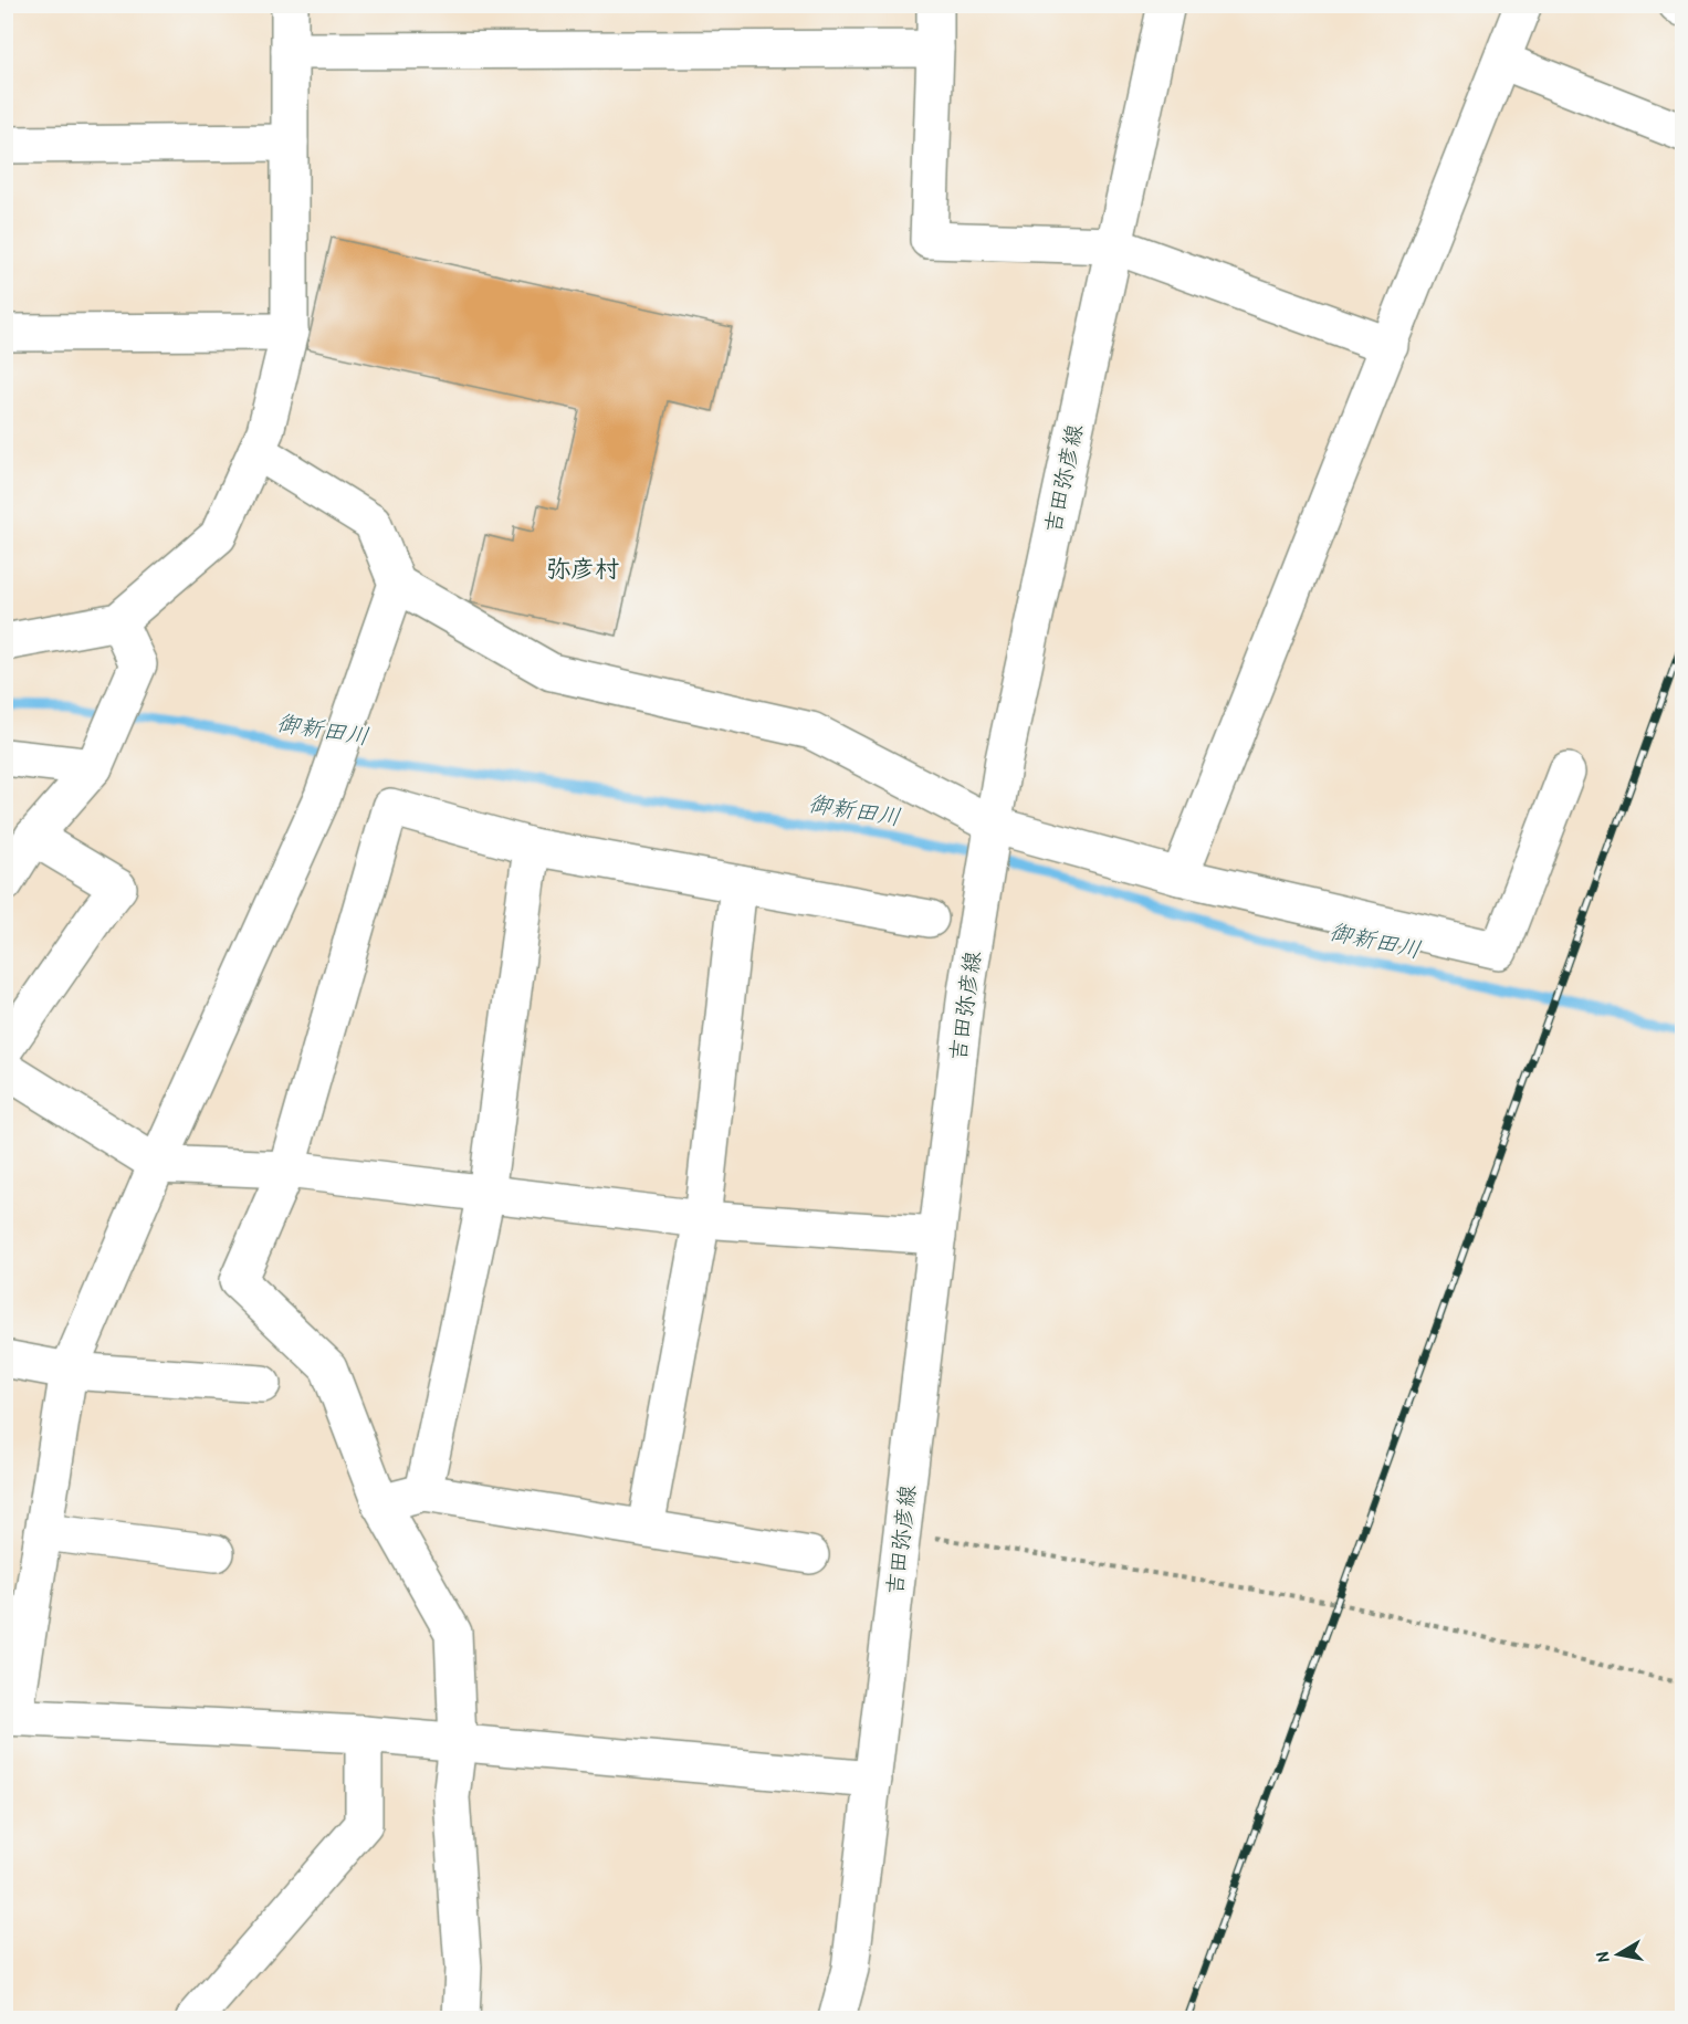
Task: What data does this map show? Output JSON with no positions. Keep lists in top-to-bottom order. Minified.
{"streets":{"street":["吉田弥彦線"]},"districts":["弥彦村"],"water":["御新田川"],"north":"left"}
